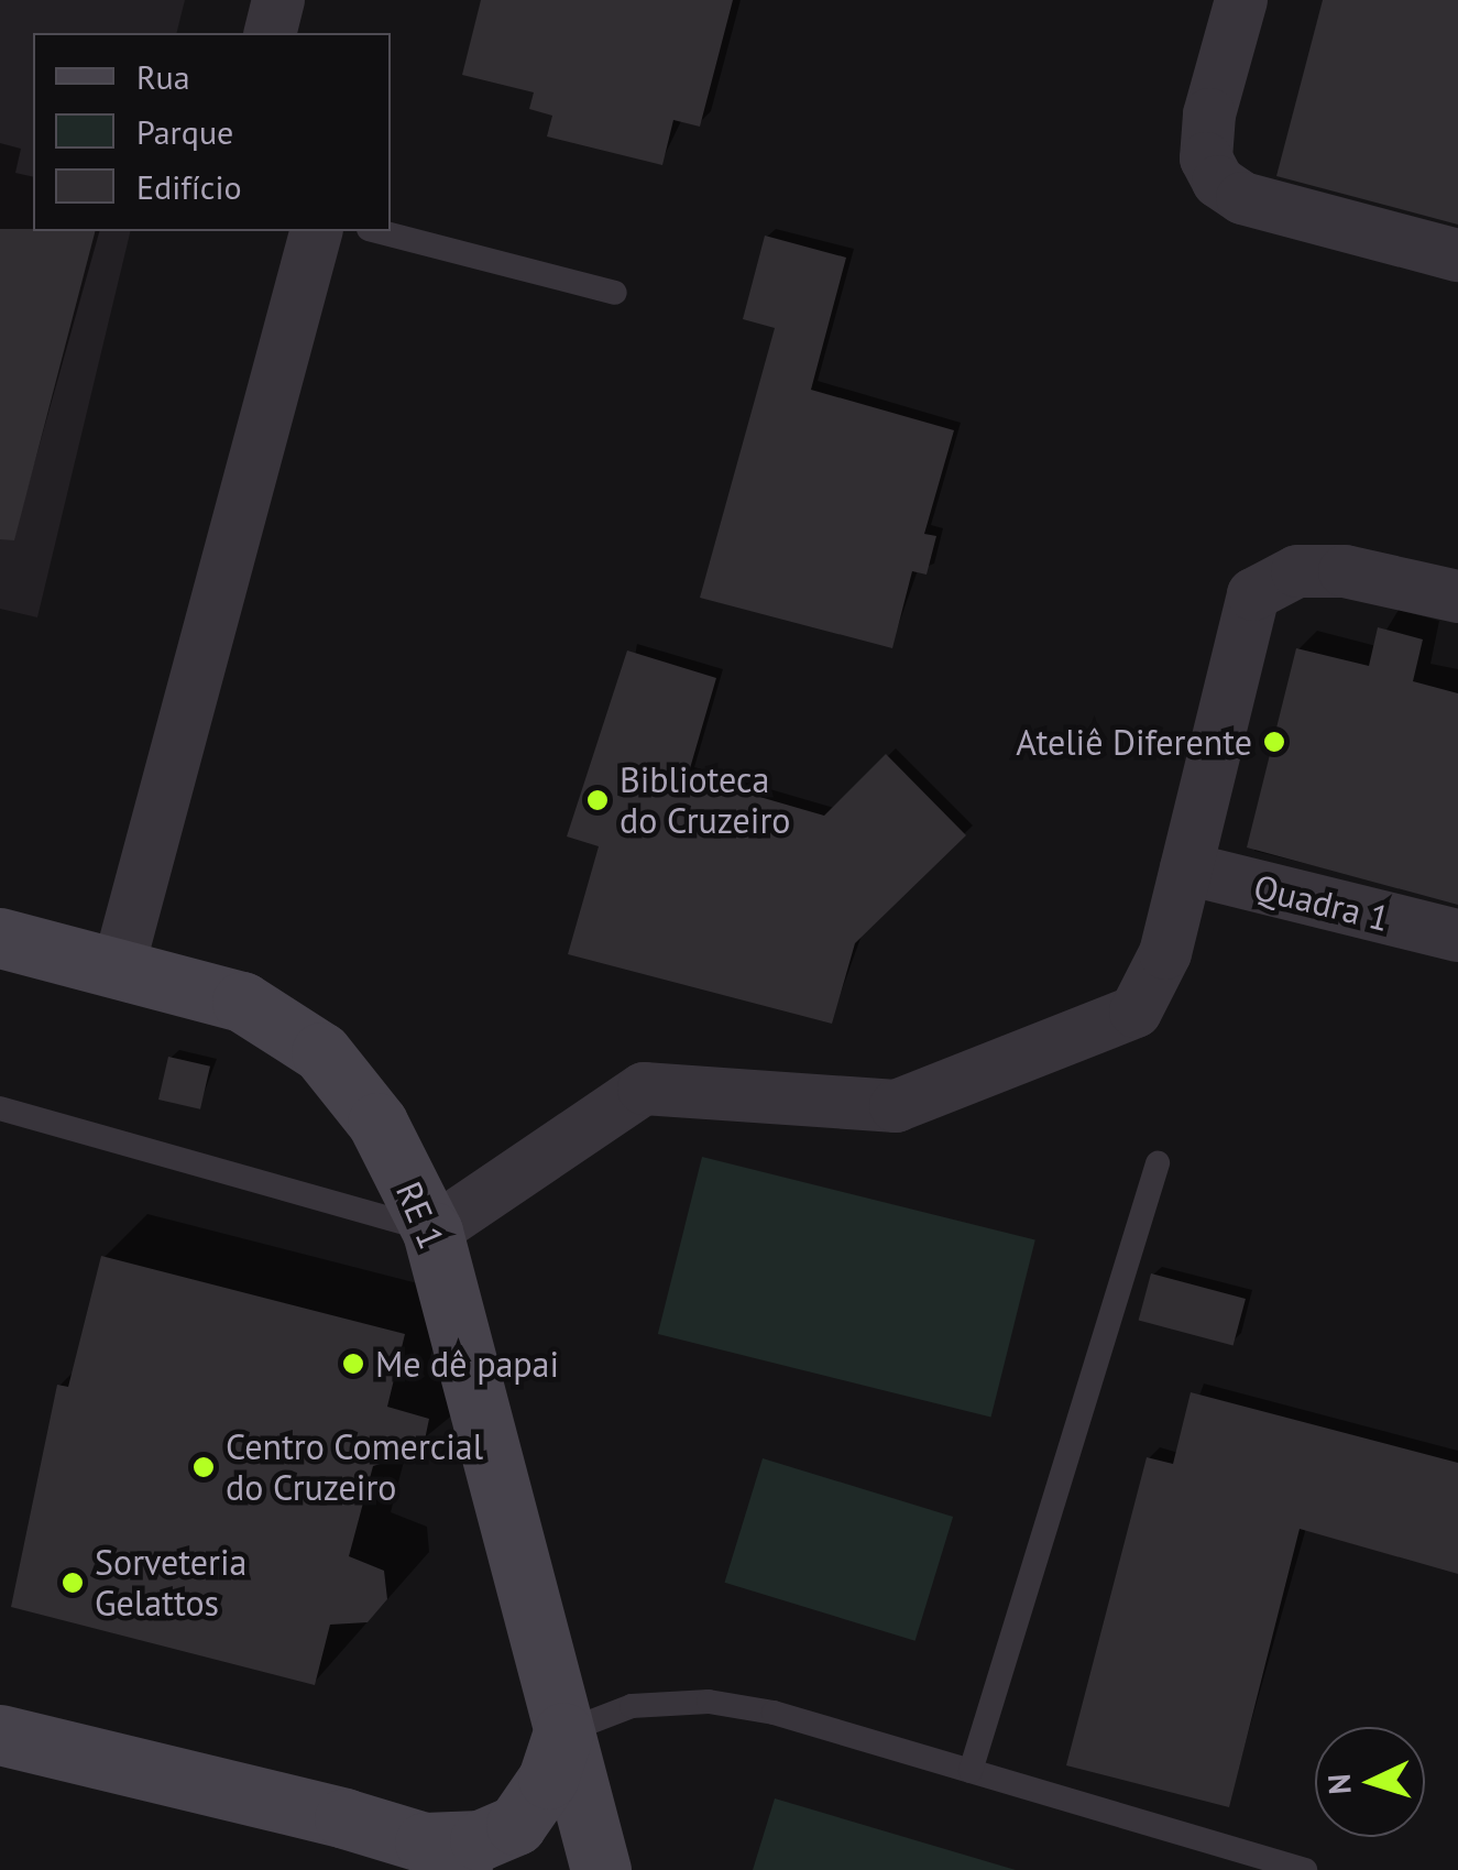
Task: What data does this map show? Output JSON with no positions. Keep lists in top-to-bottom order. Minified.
{"streets":{"street":["Quadra 1","RE 1"]},"places":["Ateliê Diferente","Biblioteca do Cruzeiro","Me dê papai","Centro Comercial do Cruzeiro","Sorveteria Gelattos"],"legend":["Rua","Parque","Edifício"],"north":"left"}
